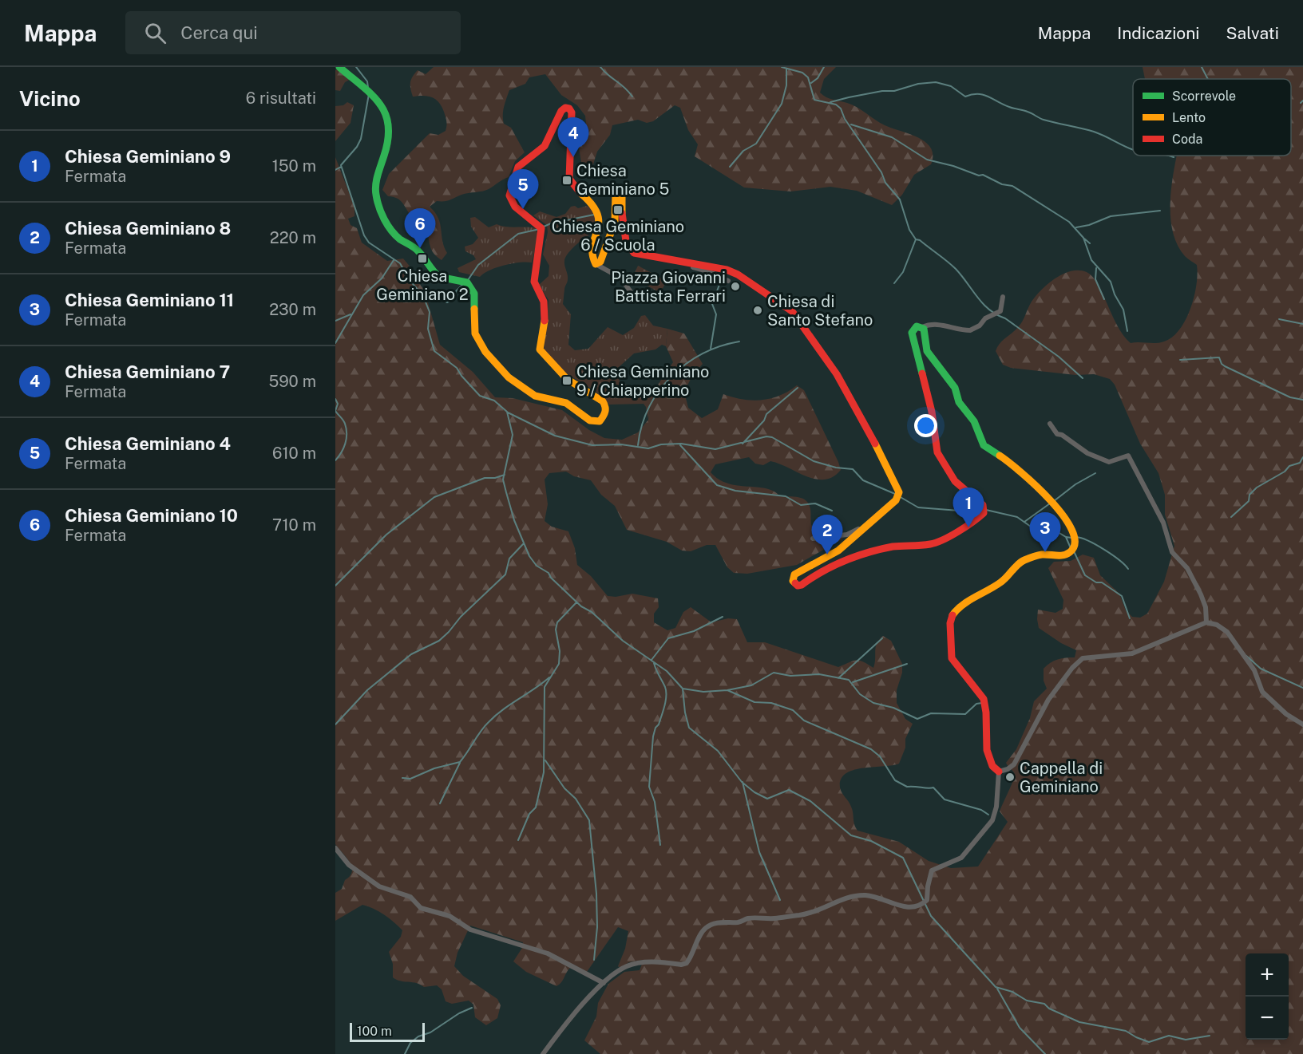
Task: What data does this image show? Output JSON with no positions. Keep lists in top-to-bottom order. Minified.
{"places":{"transit":["Chiesa Geminiano 5","Chiesa Geminiano 6 / Scuola","Chiesa Geminiano 2","Chiesa Geminiano 9 / Chiapperino"],"other":["Piazza Giovanni Battista Ferrari","Chiesa di Santo Stefano","Cappella di Geminiano"]},"legend":["Scorrevole","Lento","Coda"],"scale_bar":"100 m","page":{"header":"Mappa","search":"Cerca qui","nav":["Mappa","Indicazioni","Salvati"],"heading":["Vicino","6 risultati"],"pins":["4","5","6","1","3","2"],"list":[{"mark":"1","name":"Chiesa Geminiano 9","note":"Fermata","value":"150 m"},{"mark":"2","name":"Chiesa Geminiano 8","note":"Fermata","value":"220 m"},{"mark":"3","name":"Chiesa Geminiano 11","note":"Fermata","value":"230 m"},{"mark":"4","name":"Chiesa Geminiano 7","note":"Fermata","value":"590 m"},{"mark":"5","name":"Chiesa Geminiano 4","note":"Fermata","value":"610 m"},{"mark":"6","name":"Chiesa Geminiano 10","note":"Fermata","value":"710 m"}],"map_buttons":["+","−"],"scale":"100 m"}}
